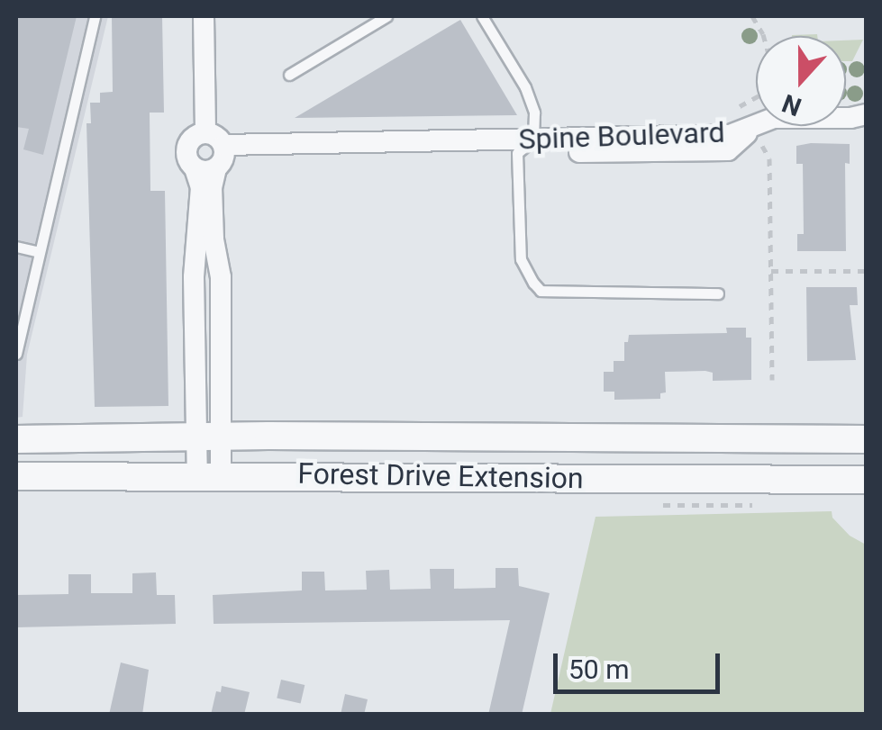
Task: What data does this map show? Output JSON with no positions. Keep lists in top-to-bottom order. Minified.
{"streets":{"street":["Spine Boulevard","Forest Drive Extension"]},"scale_bar":"50 m","north":"bottom"}
